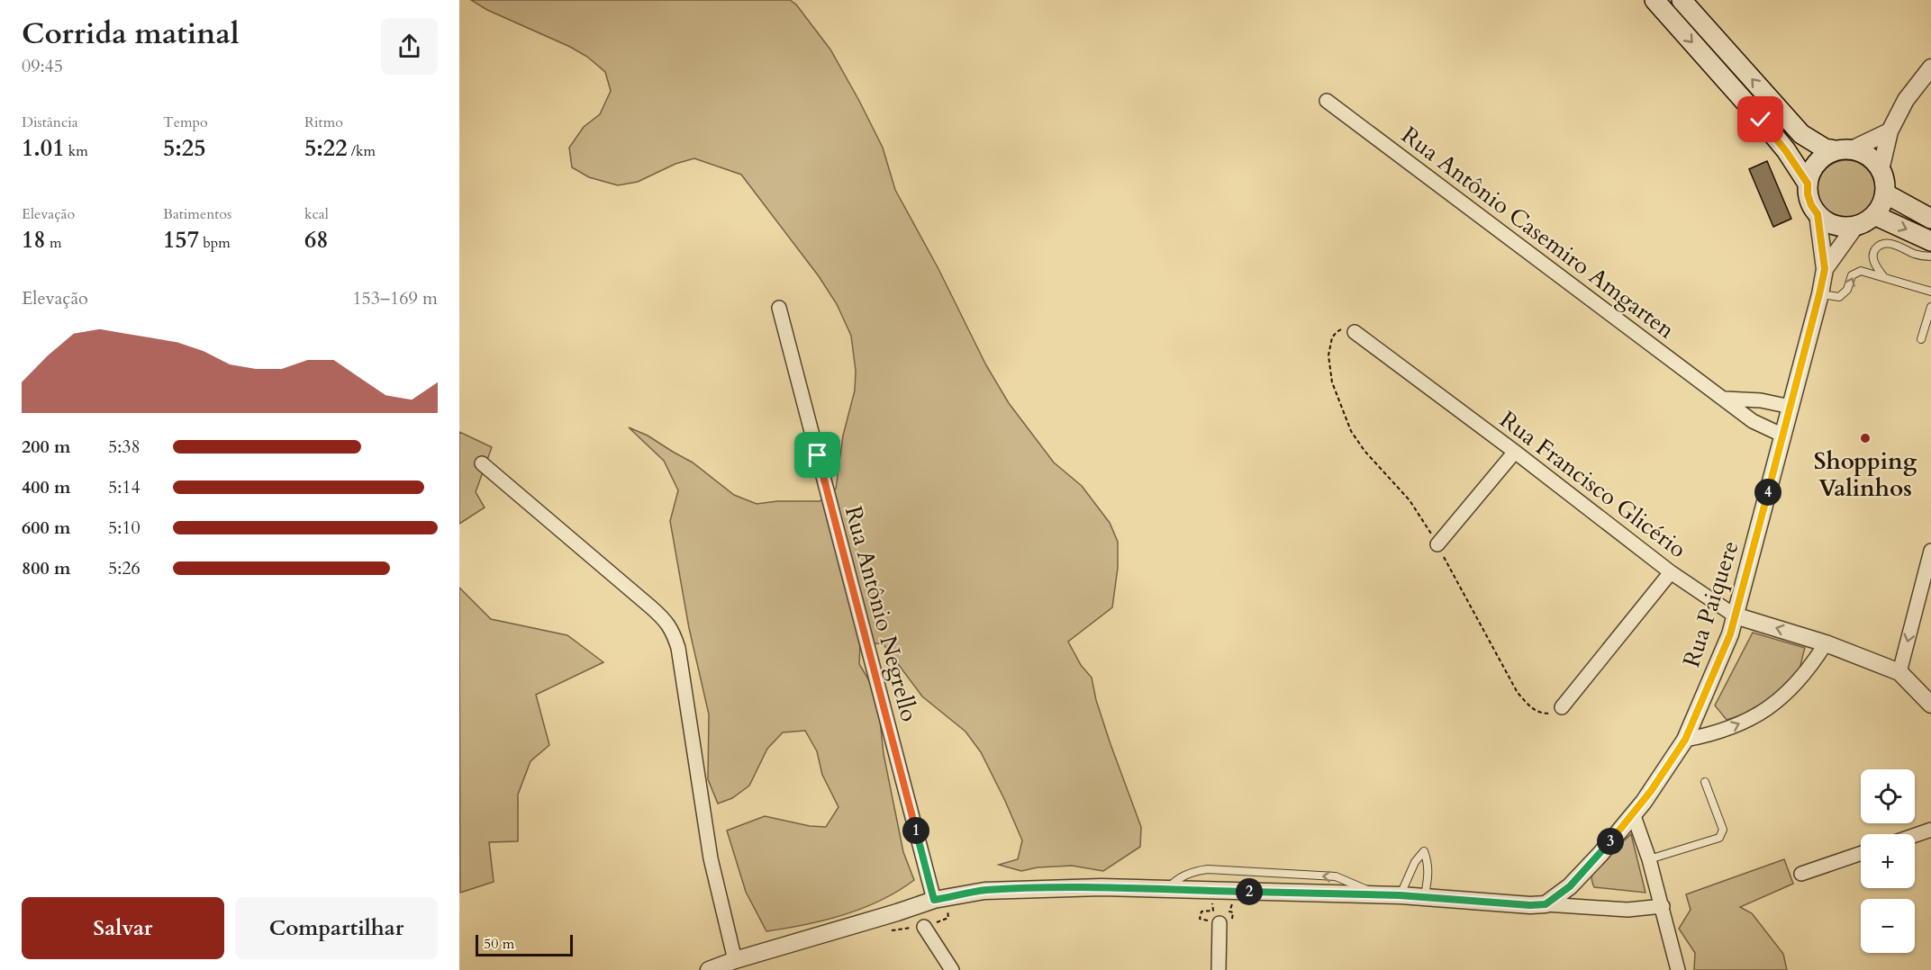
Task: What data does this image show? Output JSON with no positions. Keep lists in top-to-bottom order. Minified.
{"streets":{"street":["Rua Antônio Casemiro Amgarten","Rua Francisco Glicério","Rua Paiquere","Rua Antônio Negrello"]},"crossings":[["Rua Antônio Casemiro Amgarten","Rua Paiquere"],["Rua Francisco Glicério","Rua Paiquere"]],"places":["Shopping Valinhos"],"scale_bar":"50 m","page":{"heading":["Corrida matinal","09:45"],"stats":[["Distância","1.01 km"],["Tempo","5:25"],["Ritmo","5:22 /km"],["Elevação","18 m"],["Batimentos","157 bpm"],["kcal","68"]],"chart":["Elevação","153–169 m"],"list":[{"name":"200 m","note":"5:38"},{"name":"400 m","note":"5:14"},{"name":"600 m","note":"5:10"},{"name":"800 m","note":"5:26"}],"pins":["4","1","3","2"],"map_buttons":["+","−"],"buttons":["Salvar","Compartilhar"],"scale":"50 m"}}
